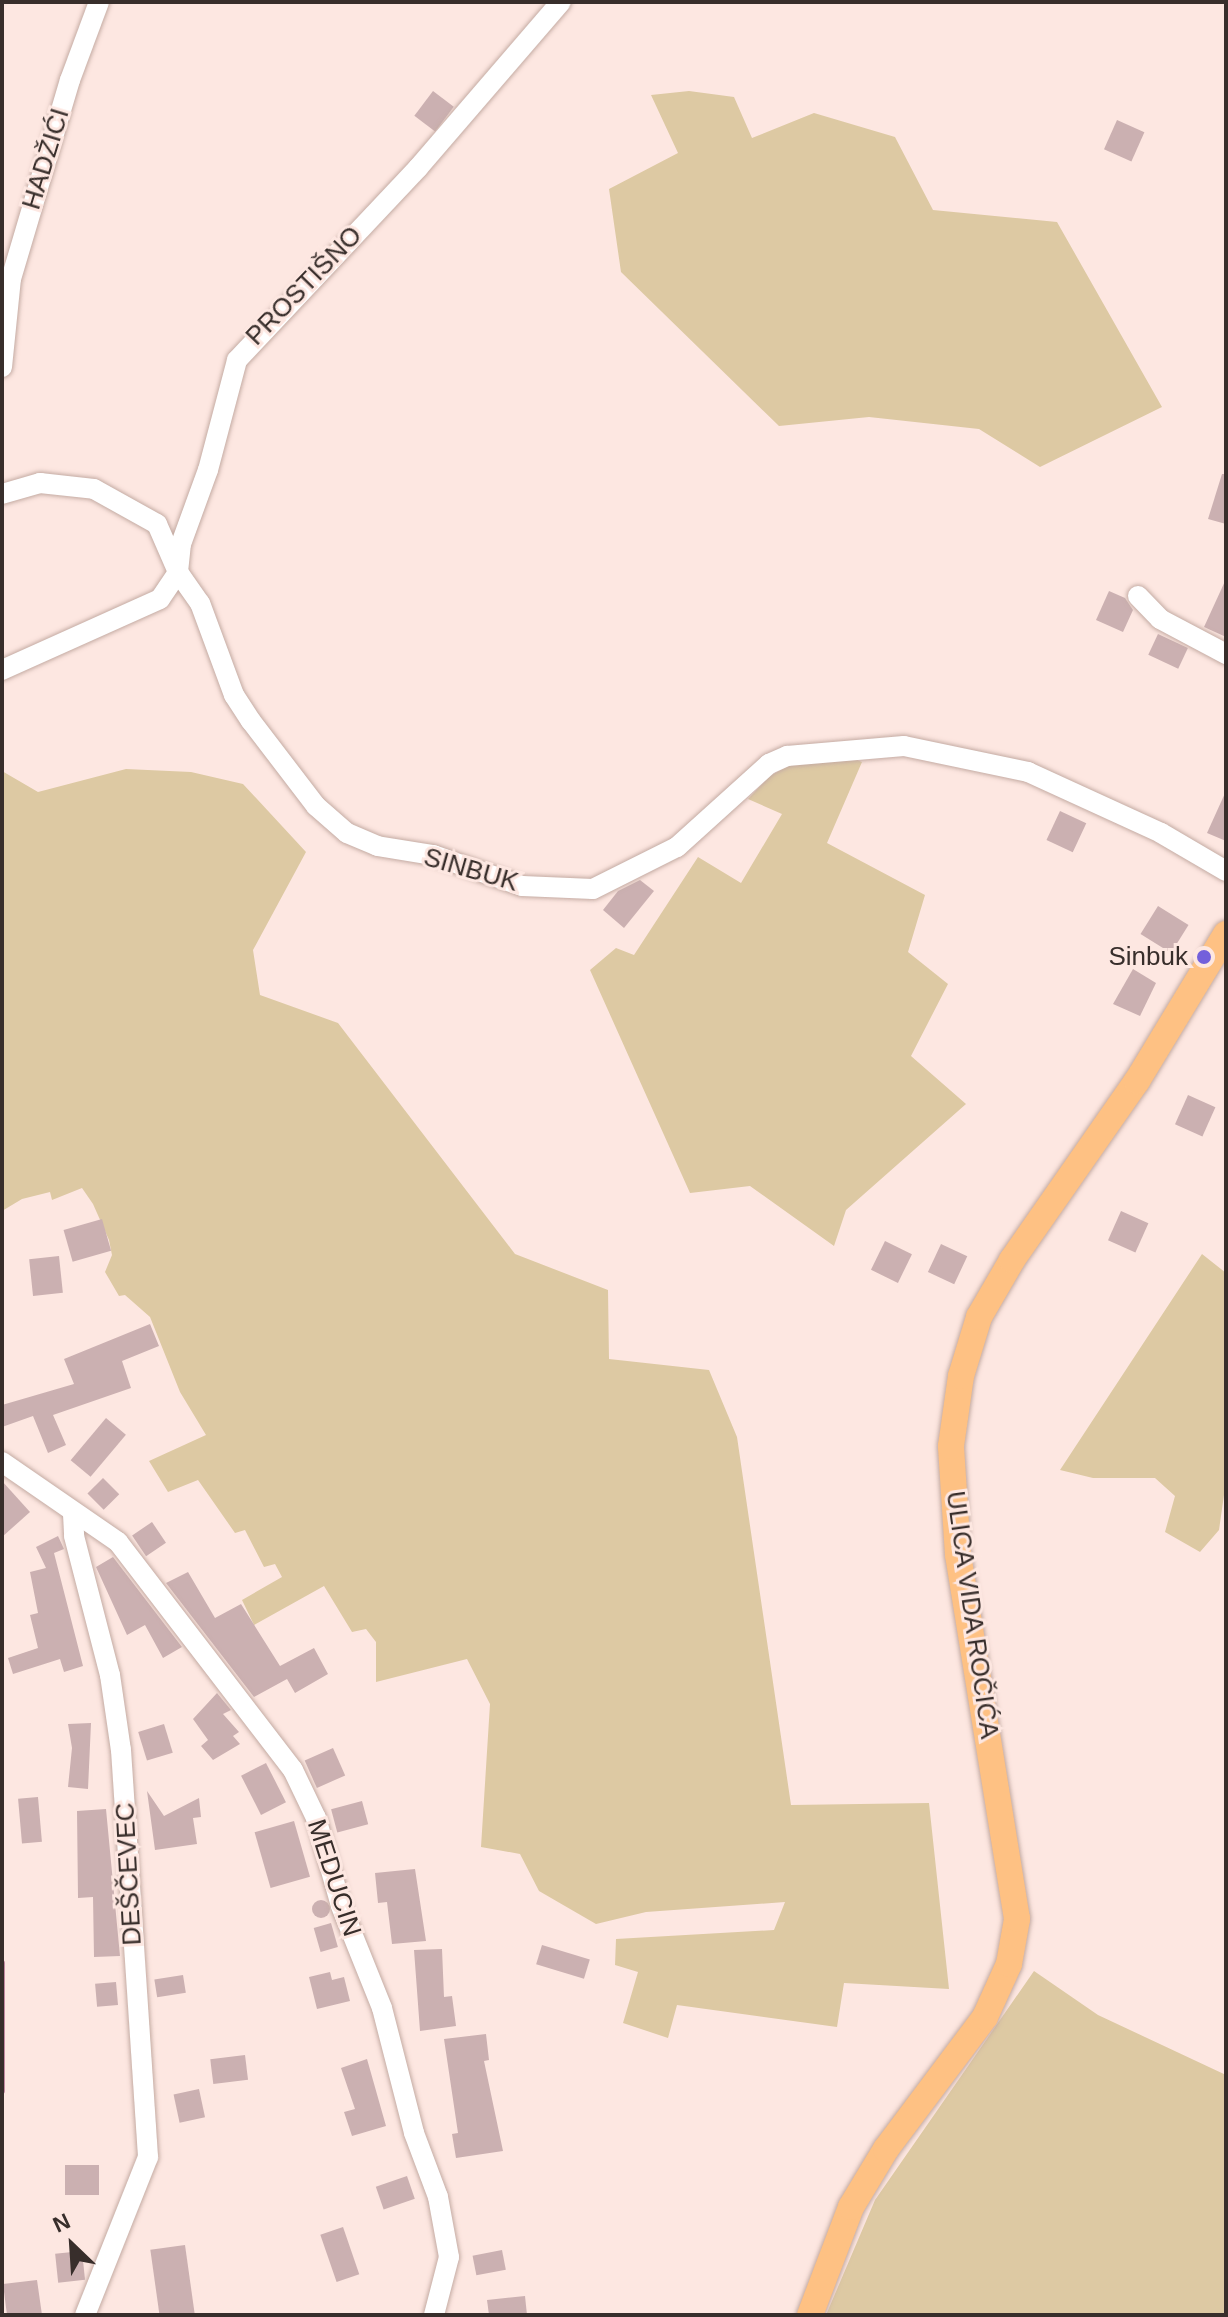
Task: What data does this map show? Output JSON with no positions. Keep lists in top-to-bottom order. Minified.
{"streets":{"main road":["ULICA VIDA ROČIĆA"],"street":["HADŽIĆI","PROSTIŠNO","SINBUK","DEŠČEVEC","MEDUCIN"]},"crossings":[["PROSTIŠNO","SINBUK"],["DEŠČEVEC","MEDUCIN"]],"places":["Sinbuk"],"north":"top left"}
